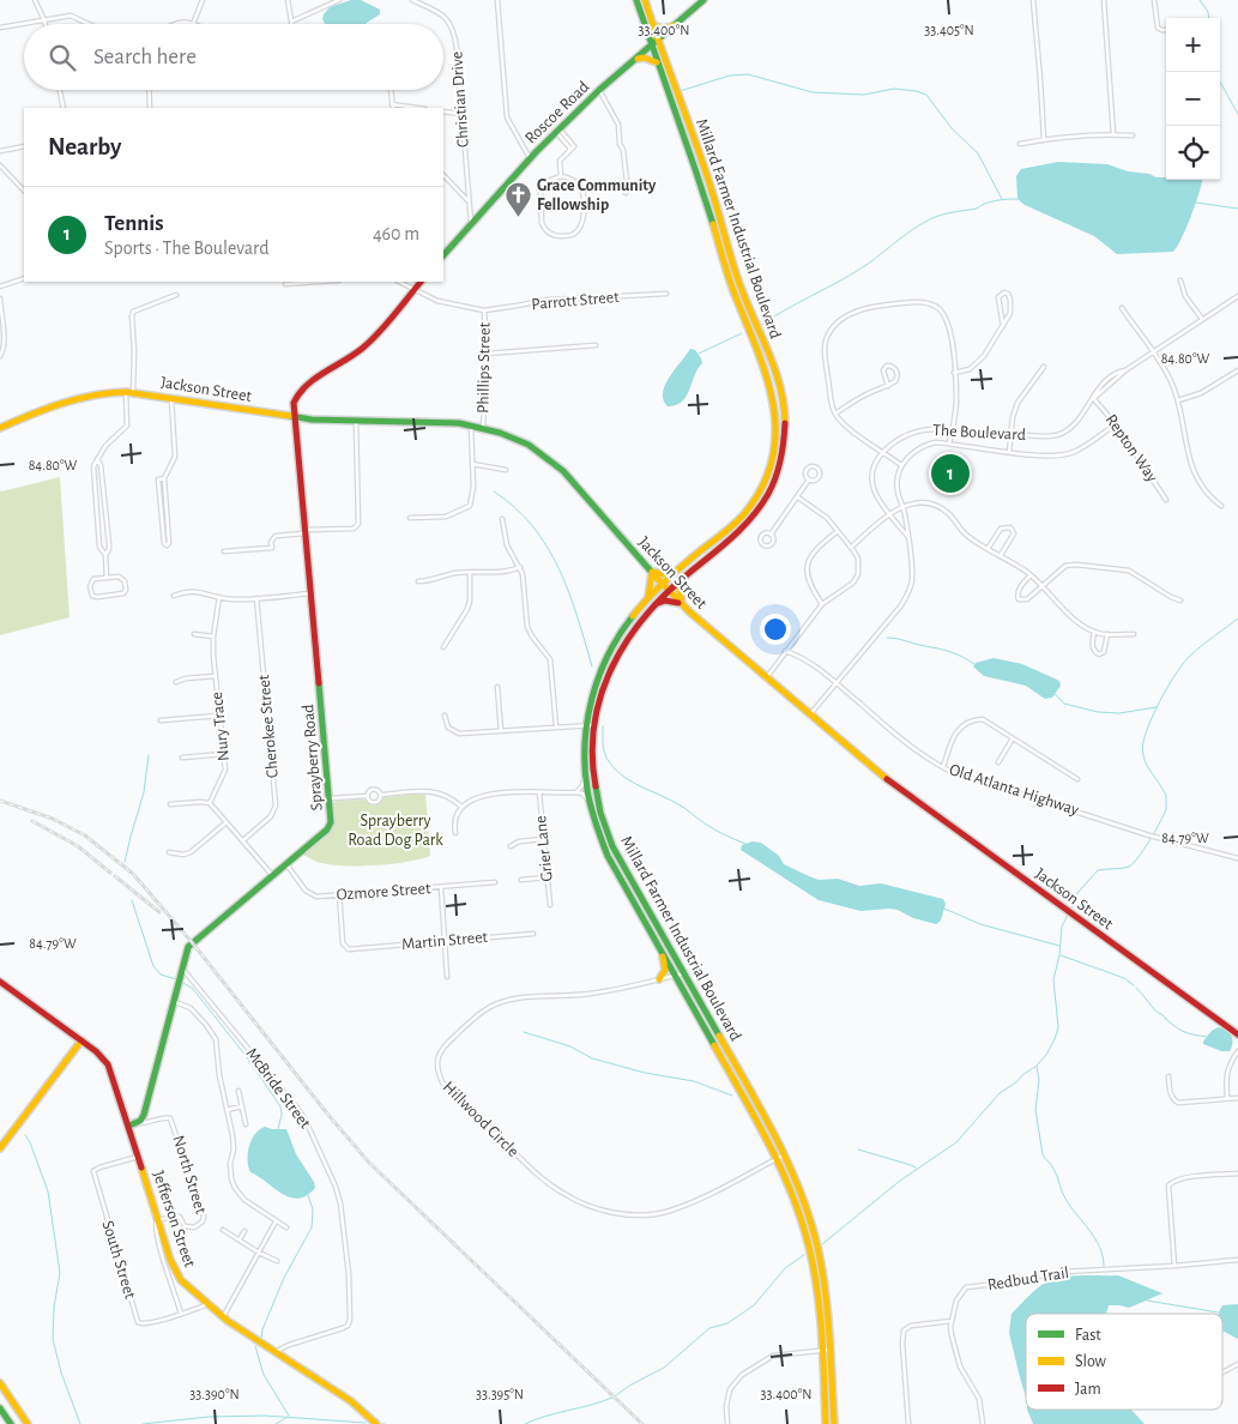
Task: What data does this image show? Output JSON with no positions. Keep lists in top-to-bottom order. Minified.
{"streets":{"main road":["Roscoe Road","Millard Farmer Industrial Boulevard","Jackson Street","Sprayberry Road","Jefferson Street"],"street":["Christian Drive","Parrott Street","Phillips Street","The Boulevard","Repton Way","Nury Trace","Cherokee Street","Old Atlanta Highway","Grier Lane","Ozmore Street","Martin Street","McBride Street","Hillwood Circle","North Street","South Street","Redbud Trail"]},"crossings":[["Christian Drive","Roscoe Road"],["Roscoe Road","Millard Farmer Industrial Boulevard"],["Millard Farmer Industrial Boulevard","Jackson Street"],["Millard Farmer Industrial Boulevard","Hillwood Circle"],["Parrott Street","Phillips Street"],["Phillips Street","Jackson Street"],["Jackson Street","Sprayberry Road"],["The Boulevard","Repton Way"],["Sprayberry Road","Ozmore Street"],["Sprayberry Road","McBride Street"],["Sprayberry Road","North Street"],["Sprayberry Road","Jefferson Street"],["Ozmore Street","Martin Street"],["McBride Street","Jefferson Street"],["North Street","Jefferson Street"],["Jefferson Street","South Street"]],"parks":["Sprayberry Road Dog Park"],"places":{"church":["Grace Community Fellowship"]},"legend":["Fast","Slow","Jam"],"page":{"map_buttons":["+","−"],"search":"Search here","heading":"Nearby","list":[{"mark":"1","name":"Tennis","note":"Sports · The Boulevard","value":"460 m"}],"pins":"1"},"coordinates":["33.400°N","33.405°N","84.80°W","84.79°W","33.390°N","33.395°N"]}
